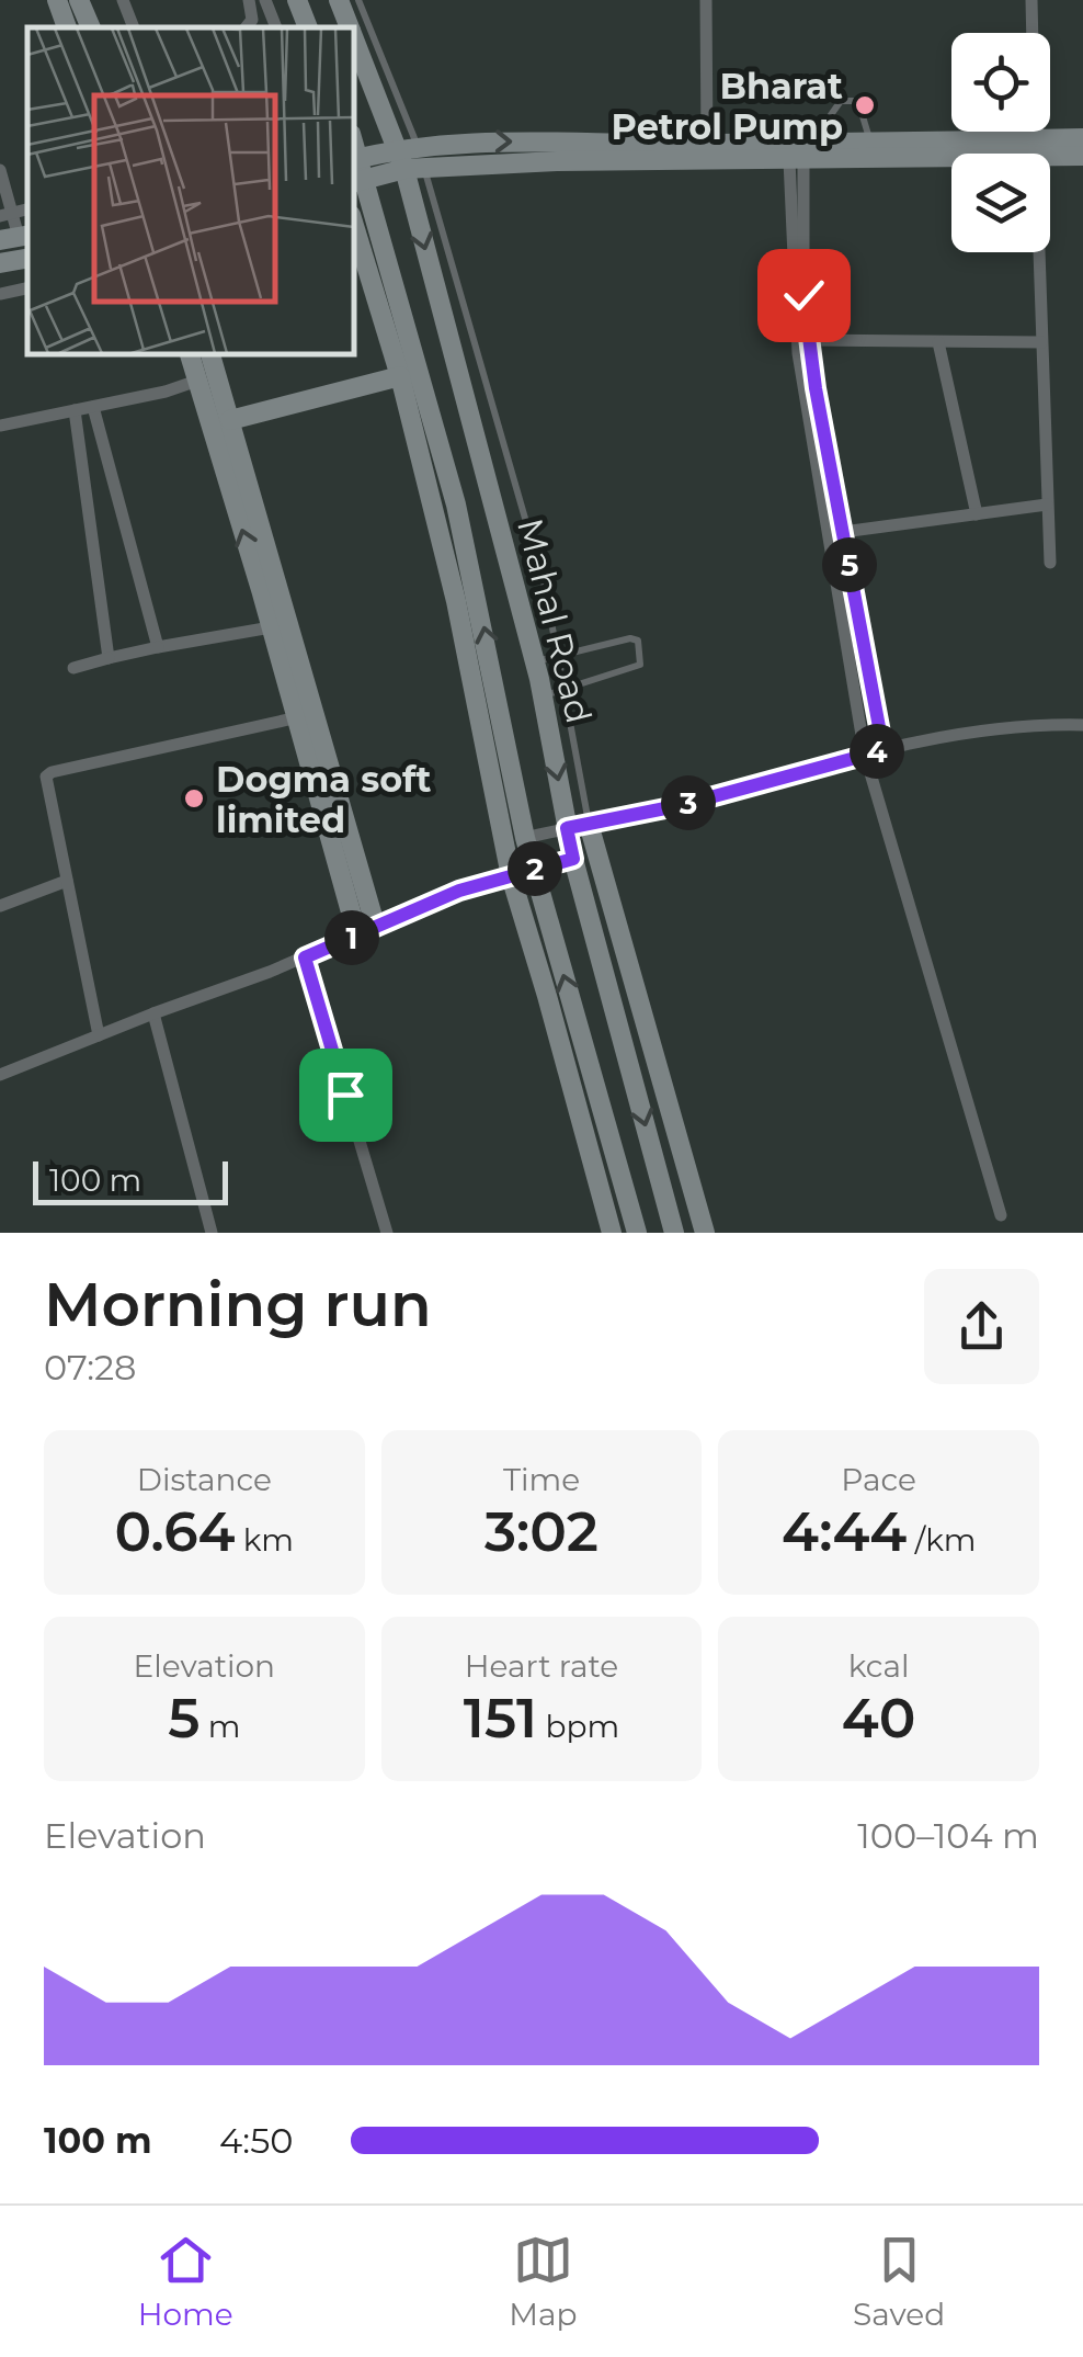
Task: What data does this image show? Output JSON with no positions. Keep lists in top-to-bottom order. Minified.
{"streets":{"main road":["Mahal Road"]},"places":["Bharat Petrol Pump","Dogma soft limited"],"scale_bar":"100 m","page":{"pins":["5","4","3","2","1"],"scale":"100 m","heading":["Morning run","07:28"],"stats":[["Distance","0.64 km"],["Time","3:02"],["Pace","4:44 /km"],["Elevation","5 m"],["Heart rate","151 bpm"],["kcal","40"]],"chart":["Elevation","100–104 m"],"list":[{"name":"100 m","note":"4:50"}],"tabs":["Home","Map","Saved"]}}
